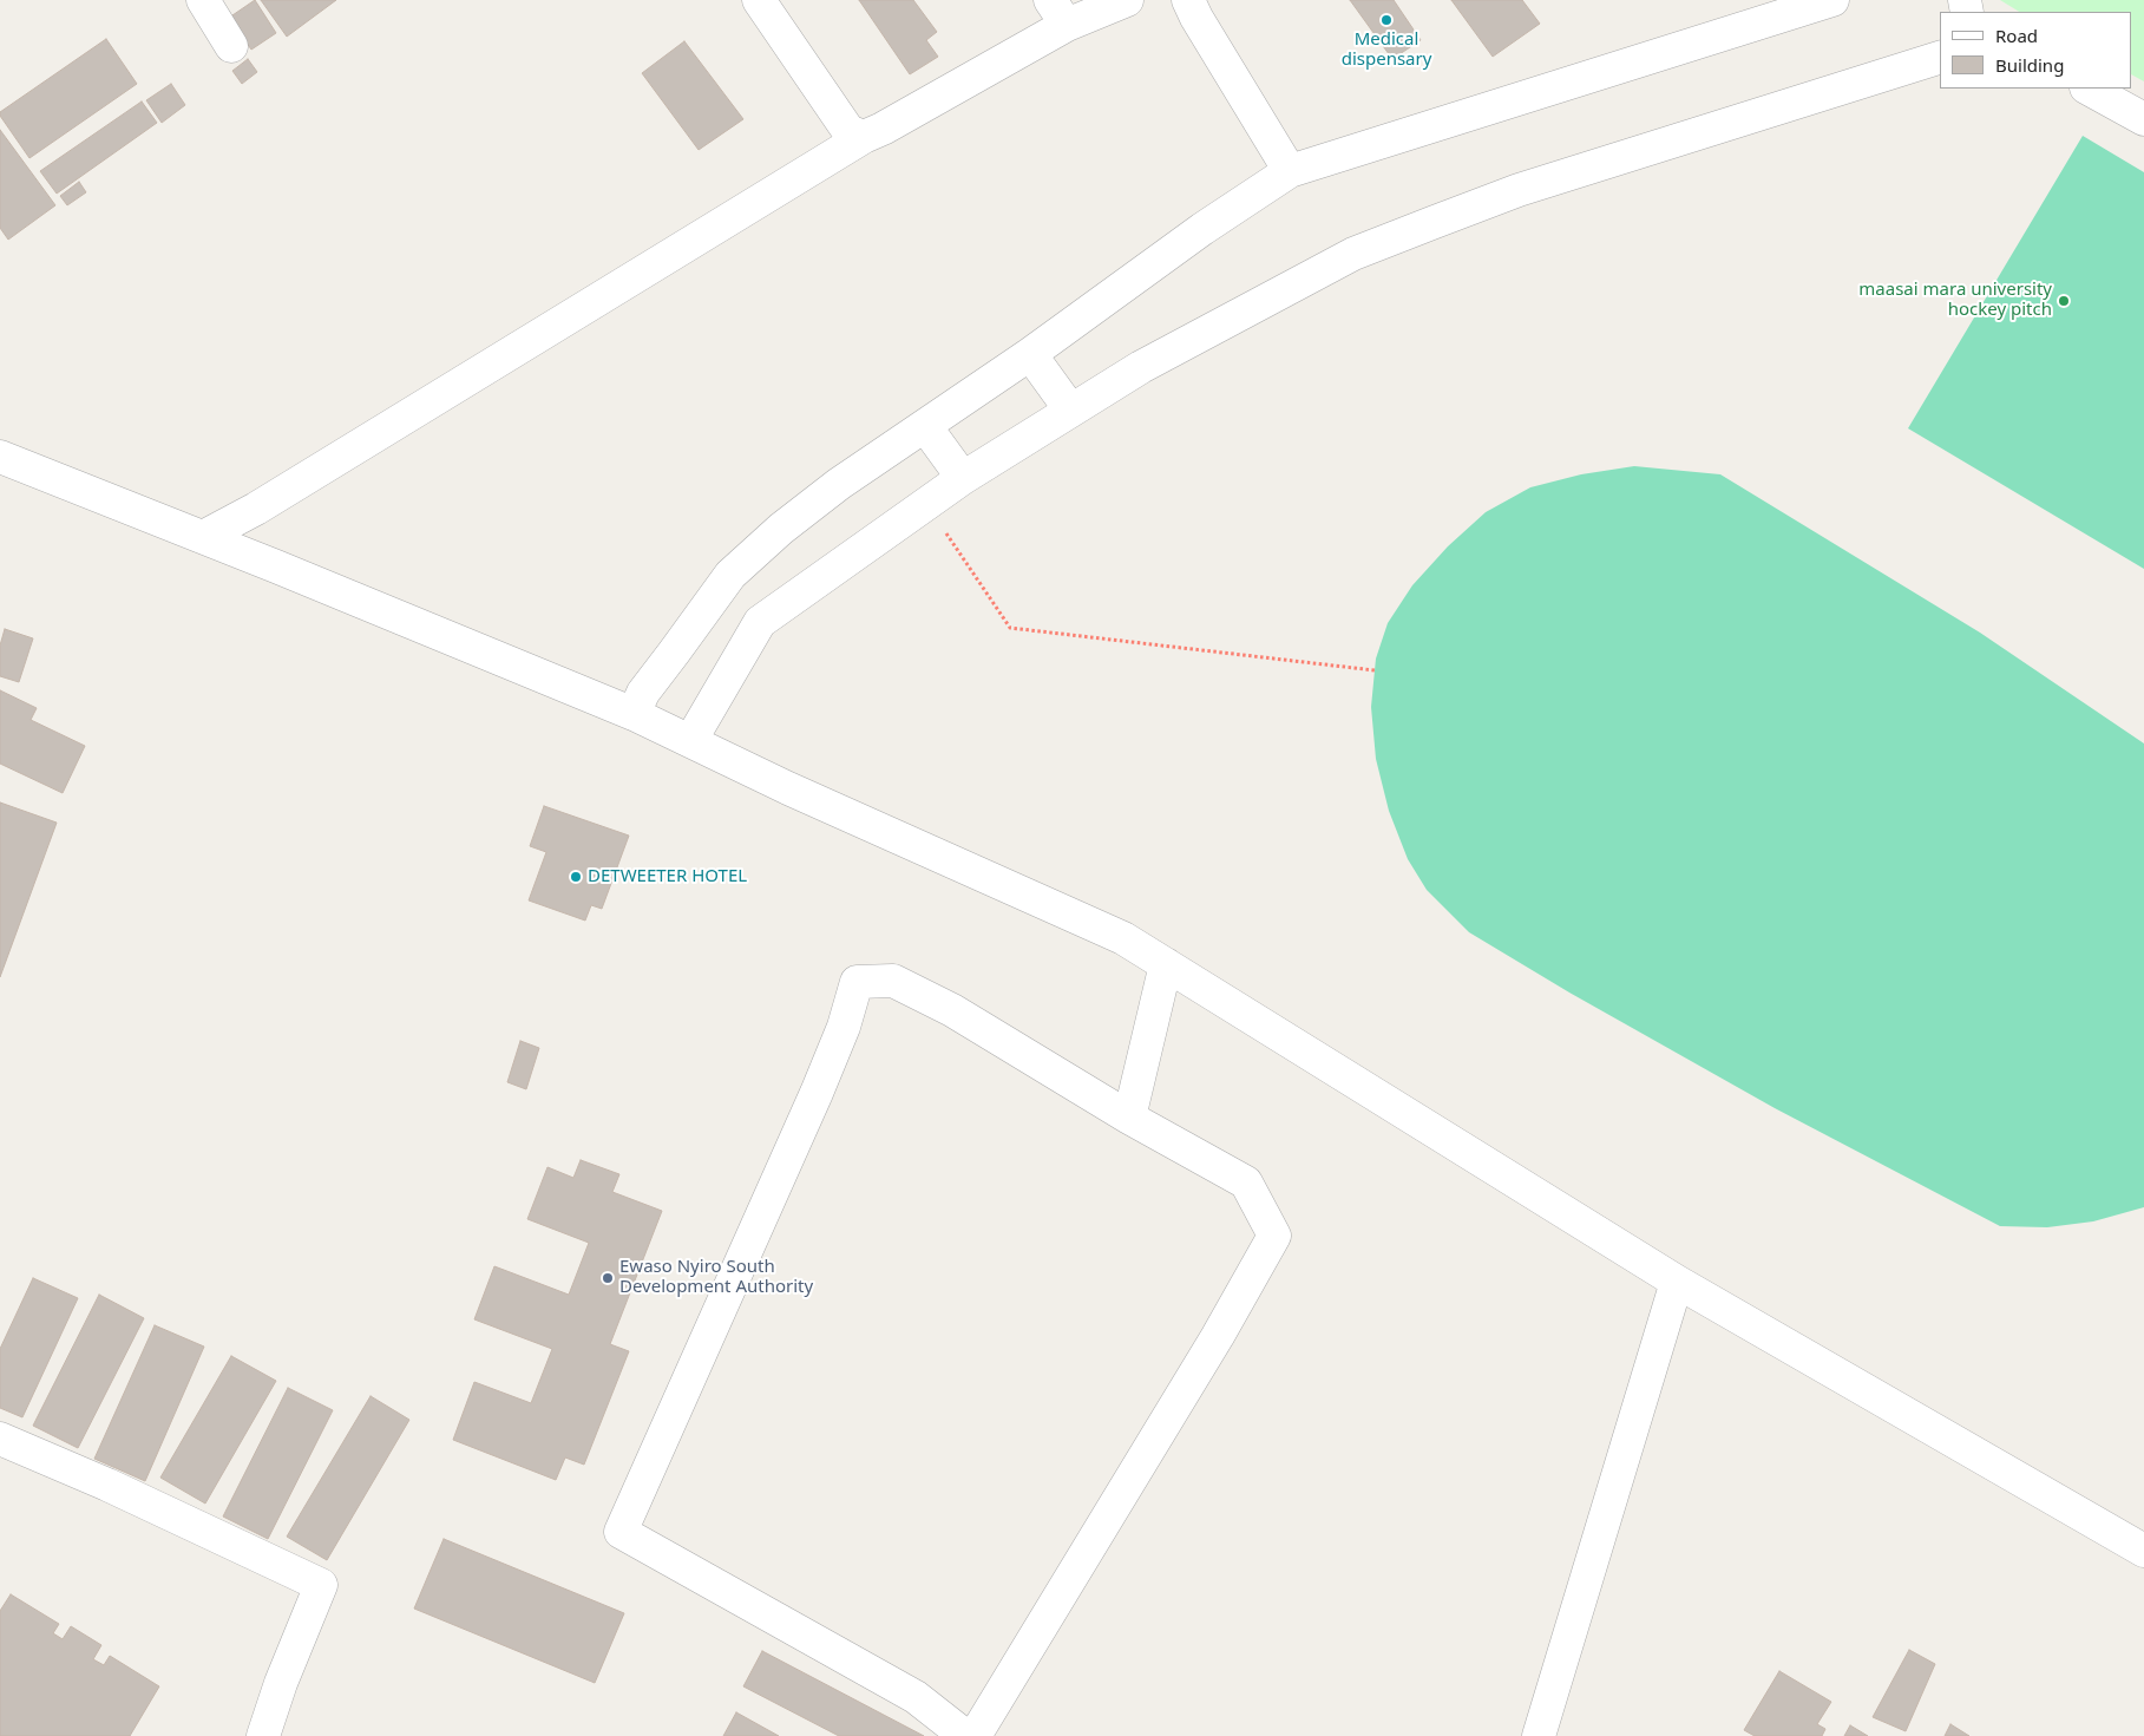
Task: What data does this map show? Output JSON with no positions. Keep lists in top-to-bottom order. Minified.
{"places":["Medical dispensary","maasai mara university hockey pitch","DETWEETER HOTEL","Ewaso Nyiro South Development Authority"],"legend":["Road","Building"]}
